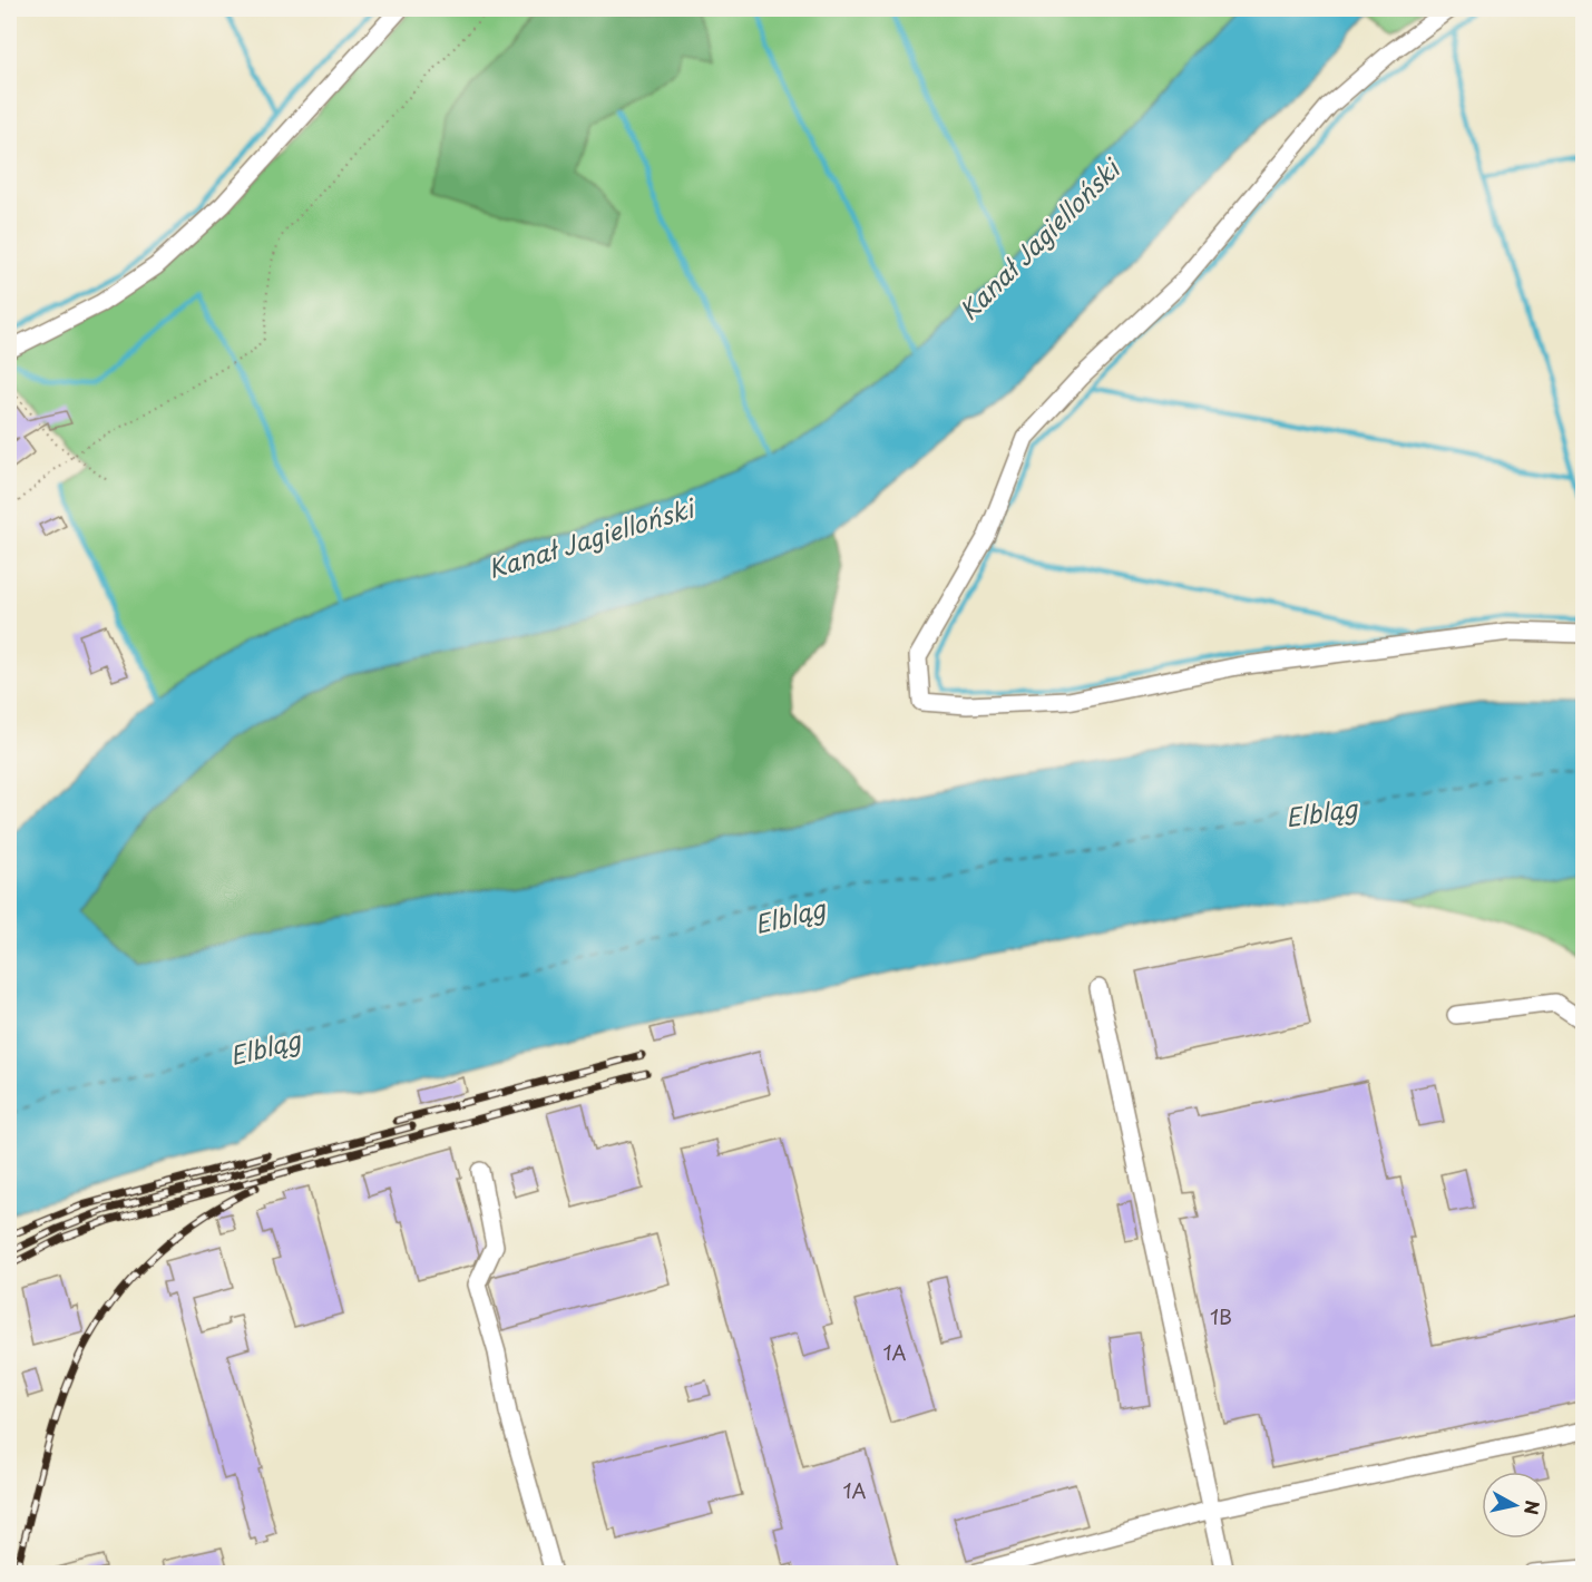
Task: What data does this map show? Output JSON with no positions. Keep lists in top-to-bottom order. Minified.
{"water":["Kanał Jagielloński","Elbląg"],"house_numbers":["1B","1A","1A"],"north":"right"}
